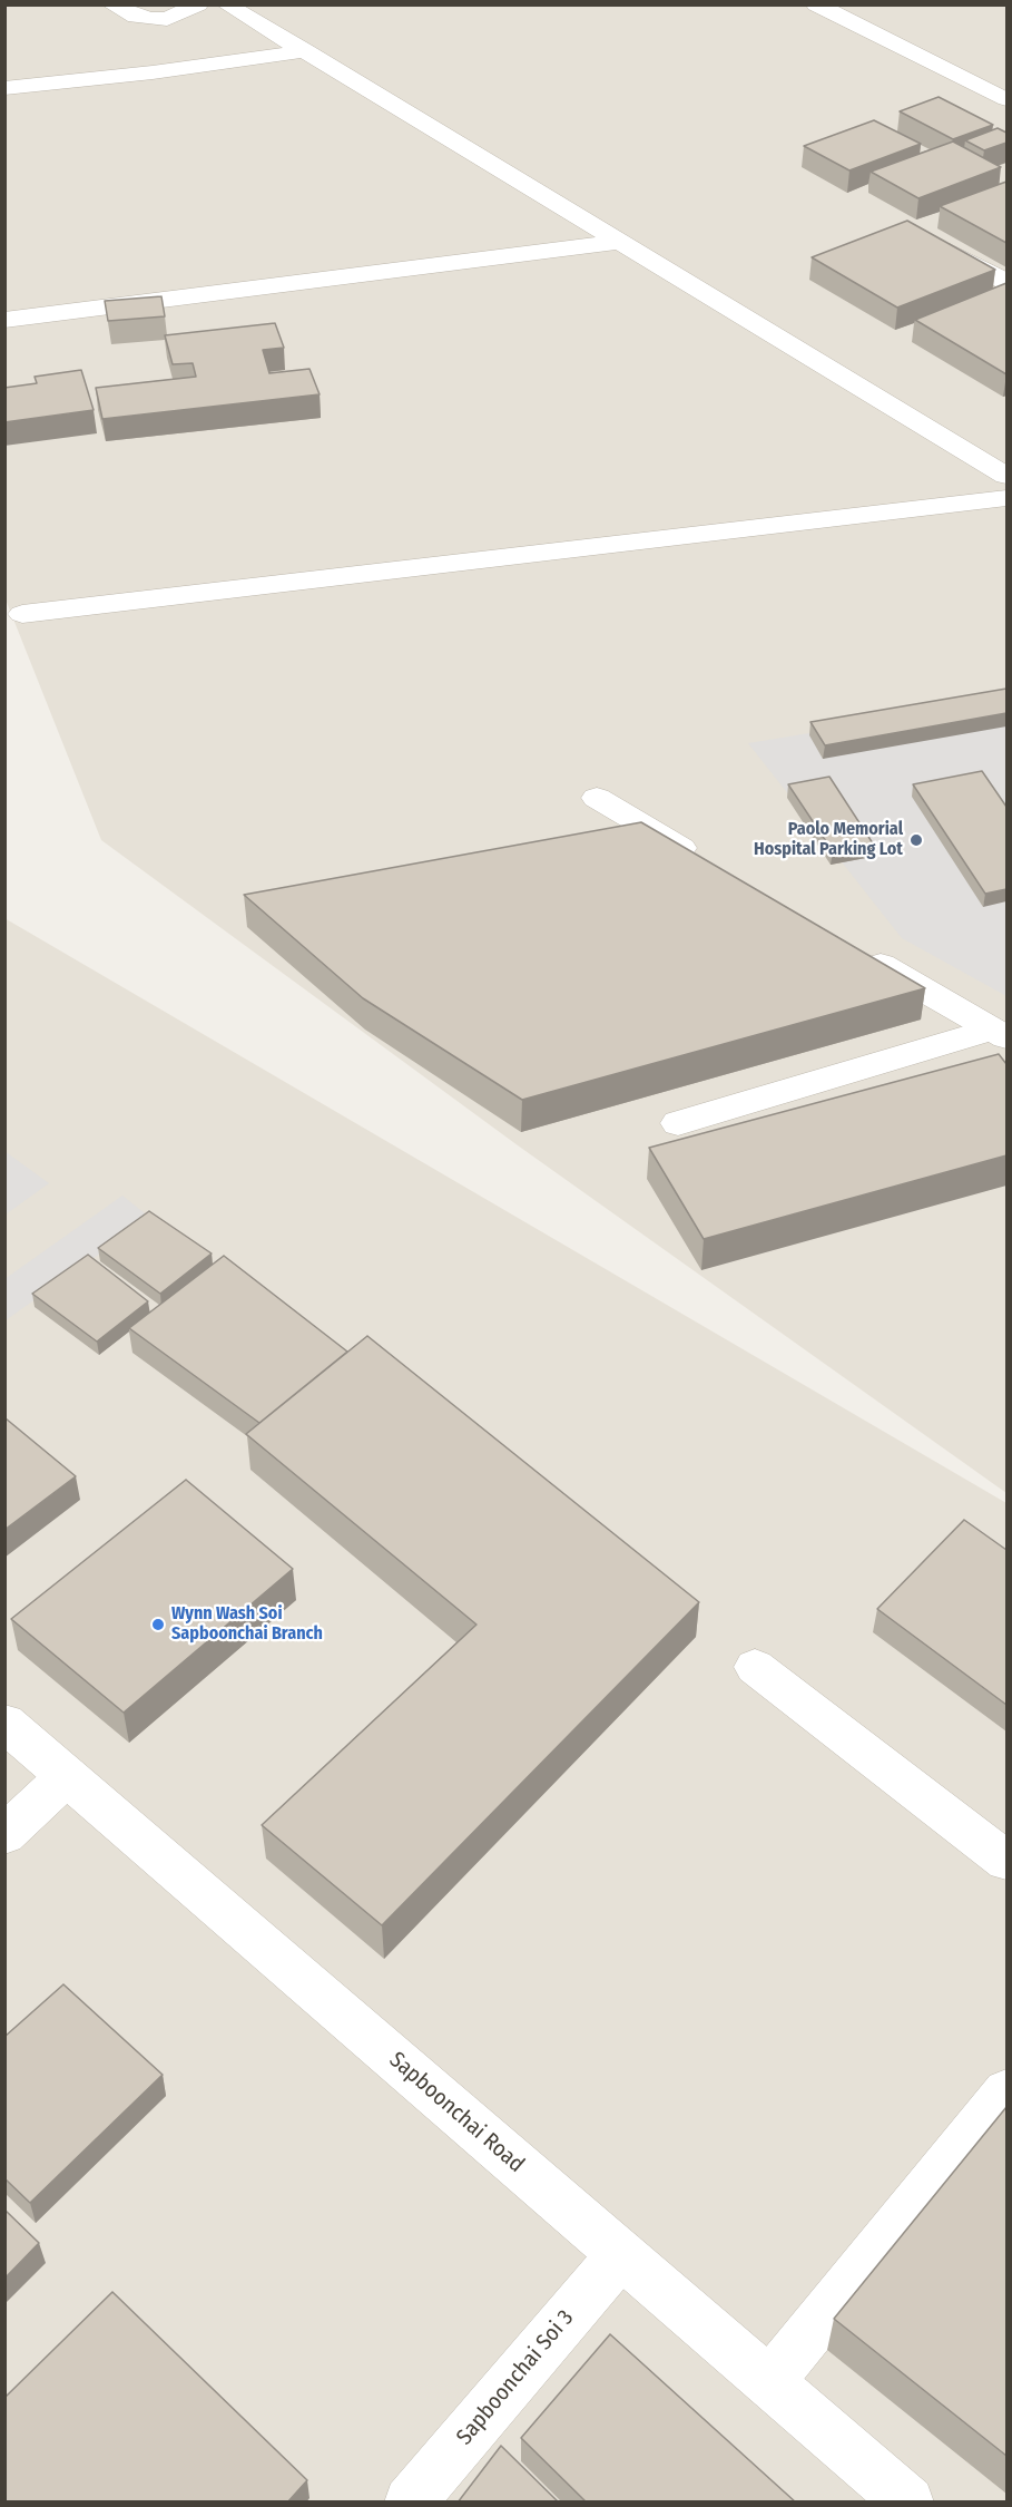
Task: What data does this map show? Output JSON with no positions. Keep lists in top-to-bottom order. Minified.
{"streets":{"street":["Sapboonchai Road","Sapboonchai Soi 3"]},"crossings":[["Sapboonchai Road","Sapboonchai Soi 3"]],"places":["Paolo Memorial Hospital Parking Lot","Wynn Wash Soi Sapboonchai Branch"]}
